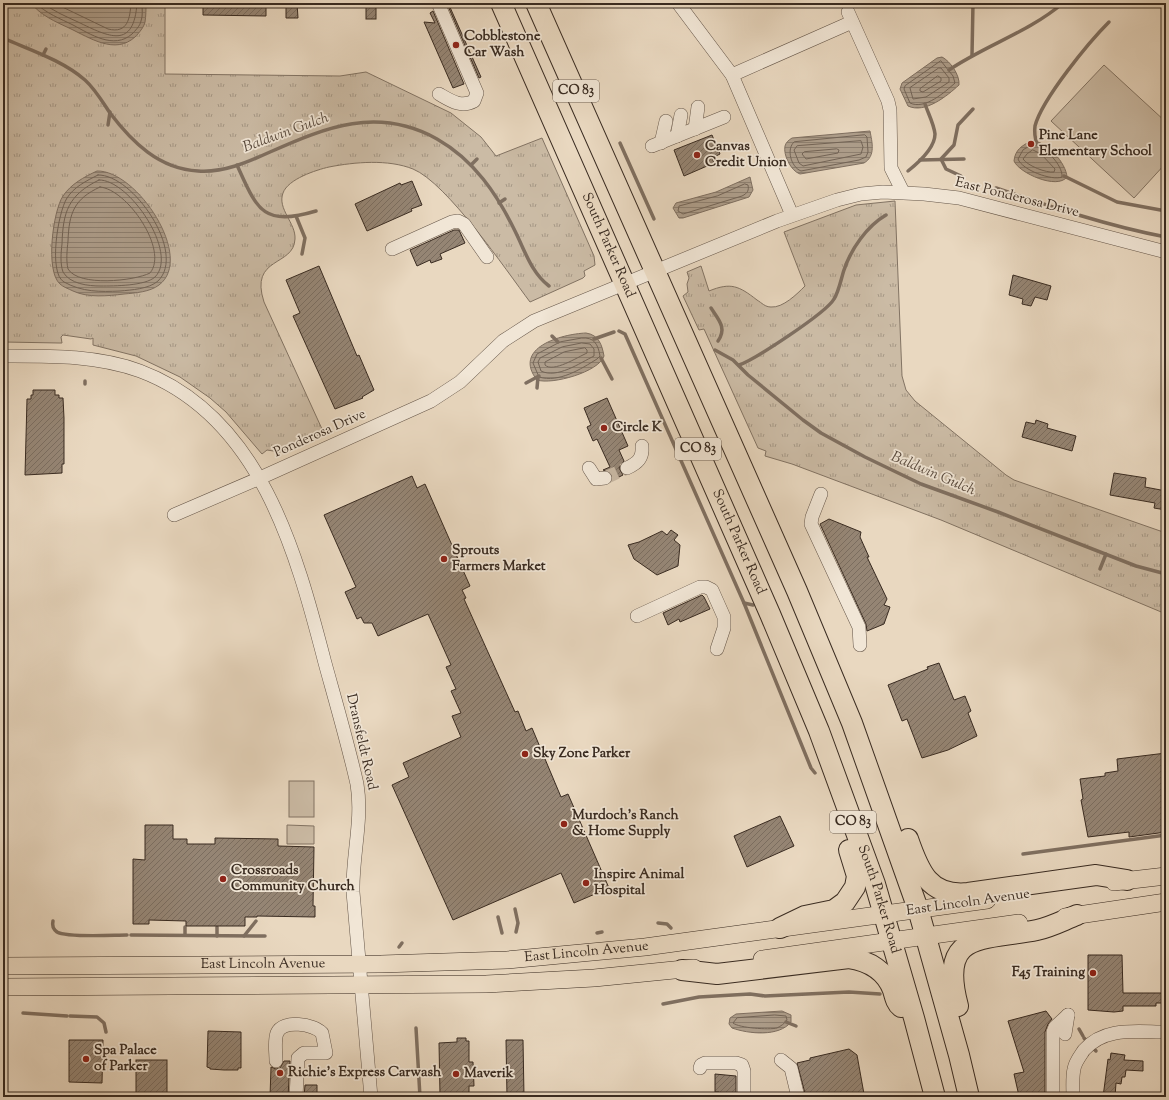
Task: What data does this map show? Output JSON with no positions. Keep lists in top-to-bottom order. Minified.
{"streets":{"highway":["CO 83","South Parker Road"],"main road":["East Lincoln Avenue"],"street":["East Ponderosa Drive","Ponderosa Drive","Dransfeldt Road"]},"crossings":[["CO 83","East Ponderosa Drive"],["CO 83","Ponderosa Drive"],["CO 83","East Lincoln Avenue"],["East Ponderosa Drive","Ponderosa Drive"],["South Parker Road","Ponderosa Drive"],["South Parker Road","East Lincoln Avenue"],["Ponderosa Drive","Dransfeldt Road"],["Dransfeldt Road","East Lincoln Avenue"]],"water":["Baldwin Gulch"],"places":["Cobblestone Car Wash","Pine Lane Elementary School","Canvas Credit Union","Circle K","Sprouts Farmers Market","Sky Zone Parker","Murdoch's Ranch & Home Supply","Crossroads Community Church","Inspire Animal Hospital","F45 Training","Spa Palace of Parker","Richie's Express Carwash","Maverik"]}
